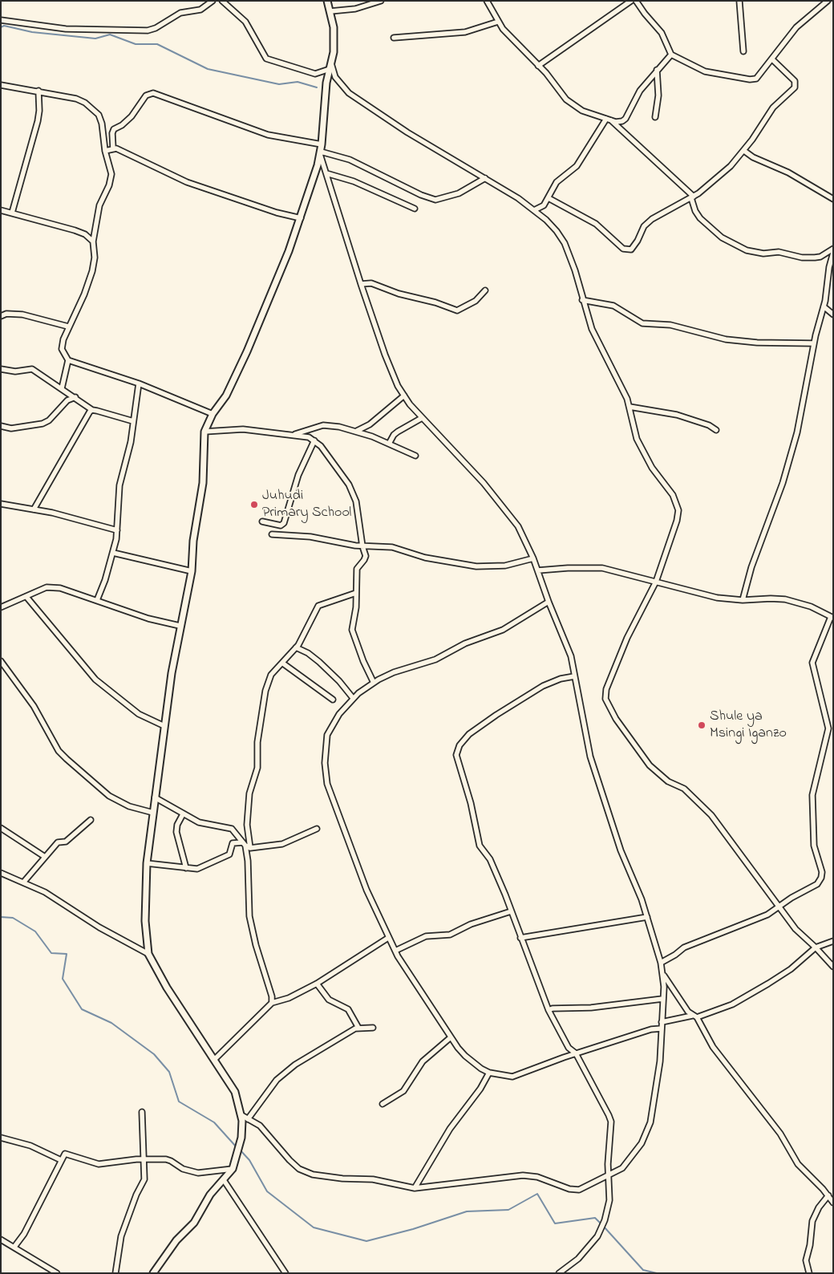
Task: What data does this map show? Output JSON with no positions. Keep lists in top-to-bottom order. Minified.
{"places":["Juhudi Primary School","Shule ya Msingi Iganzo"]}
